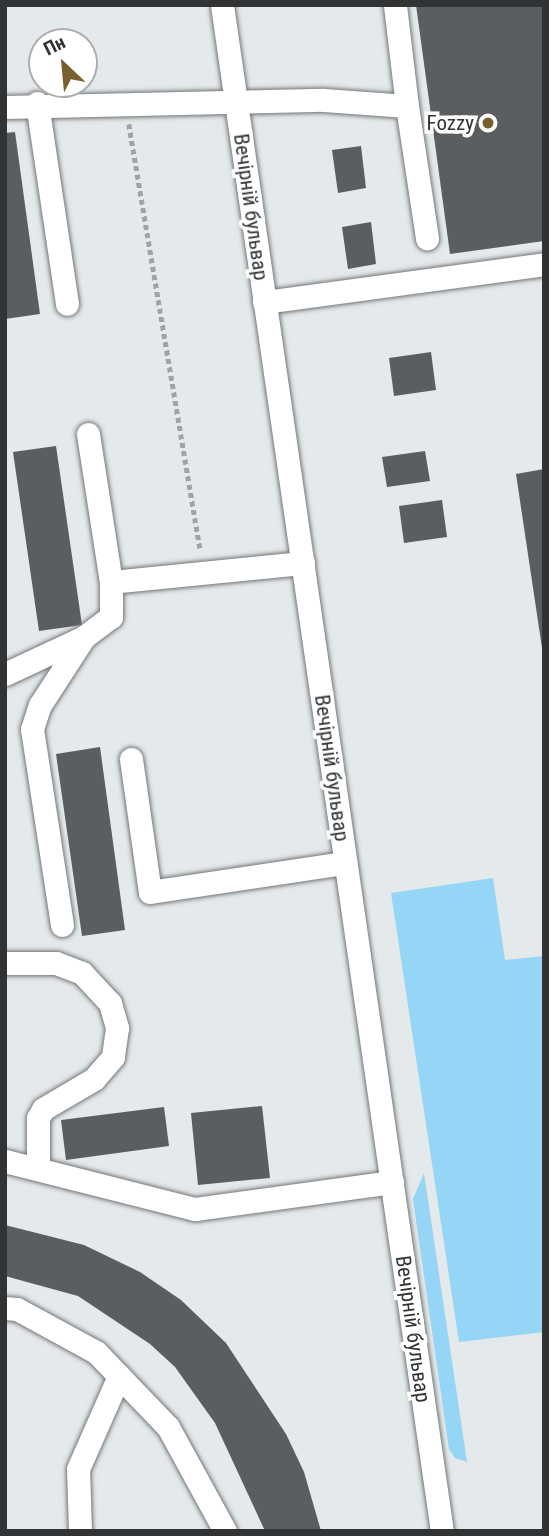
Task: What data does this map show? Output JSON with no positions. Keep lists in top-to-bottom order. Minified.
{"streets":{"street":["Вечірній бульвар"]},"places":["Fozzy"],"north":"top left"}
